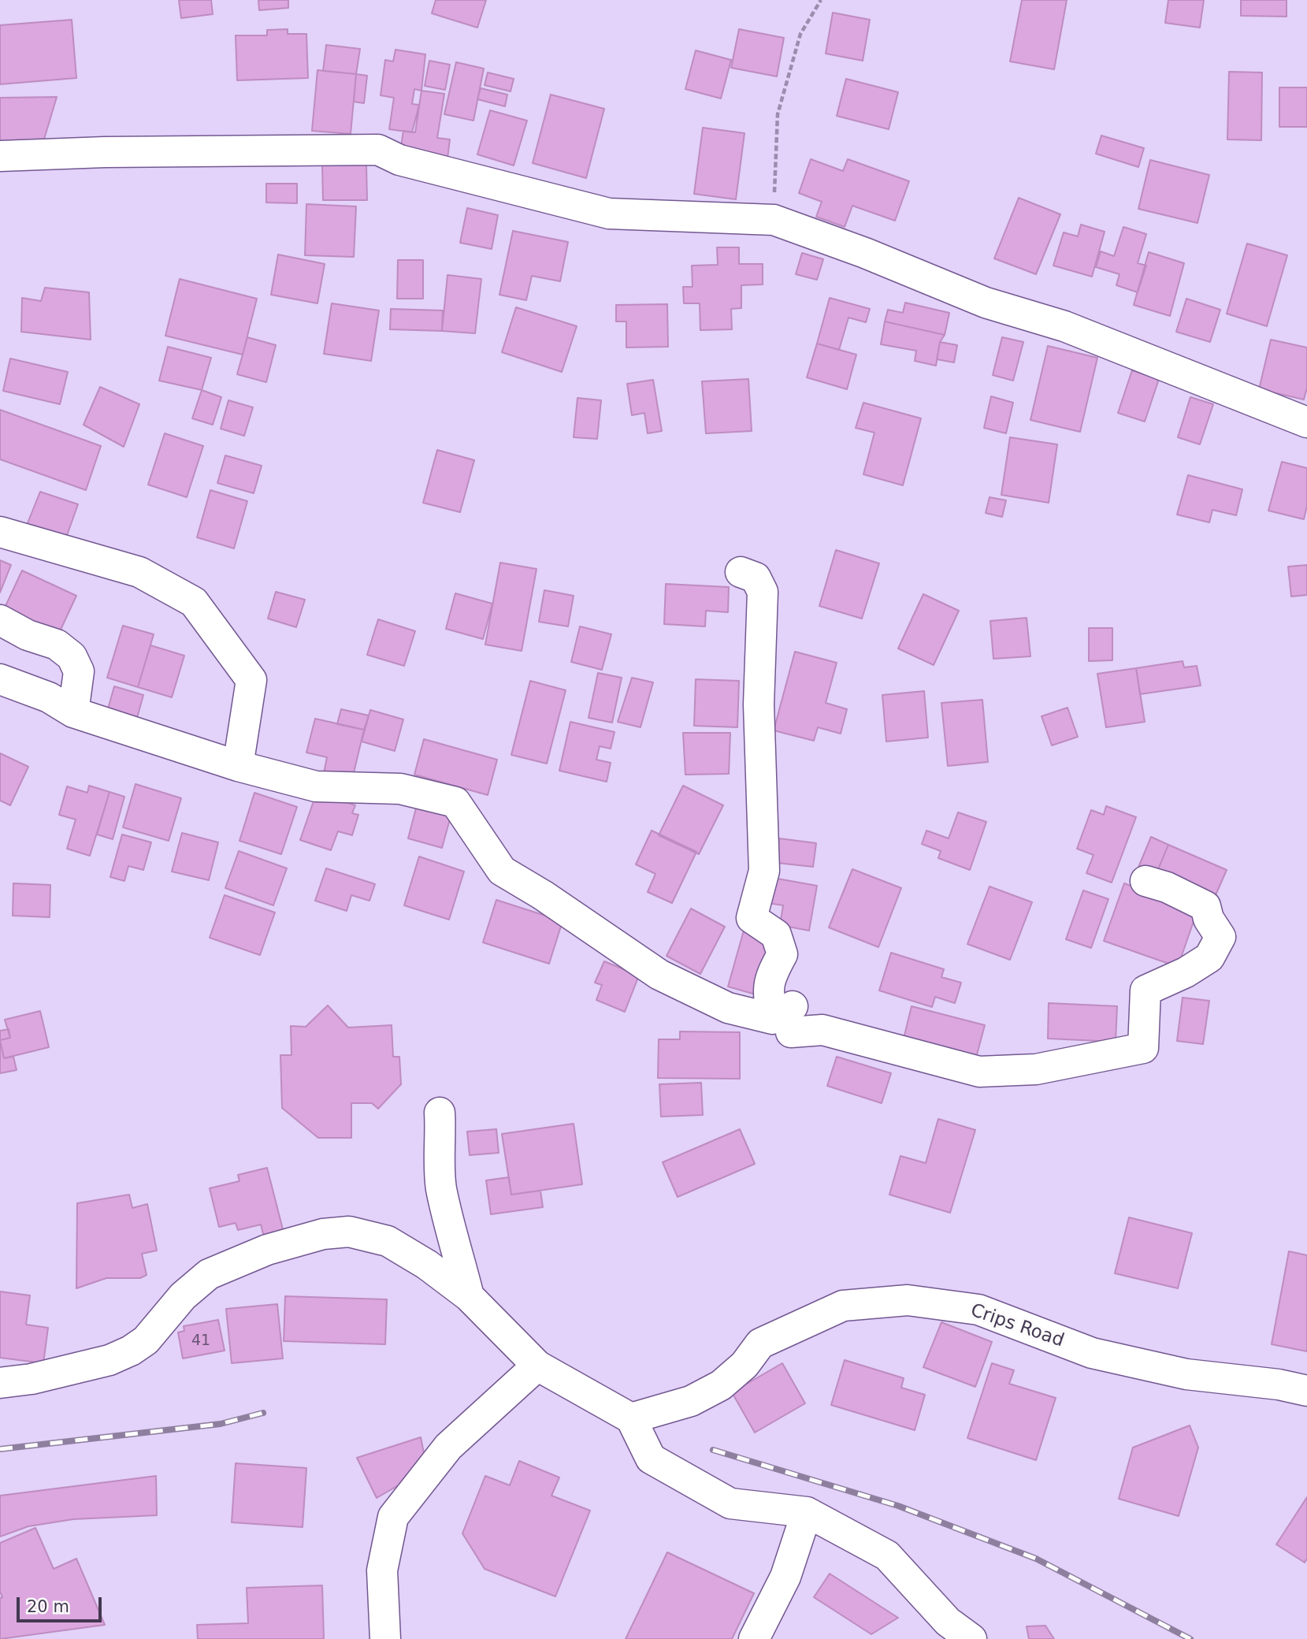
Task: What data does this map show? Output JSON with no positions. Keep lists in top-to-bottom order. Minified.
{"streets":{"street":["Crips Road"]},"house_numbers":["41"],"scale_bar":"20 m"}
